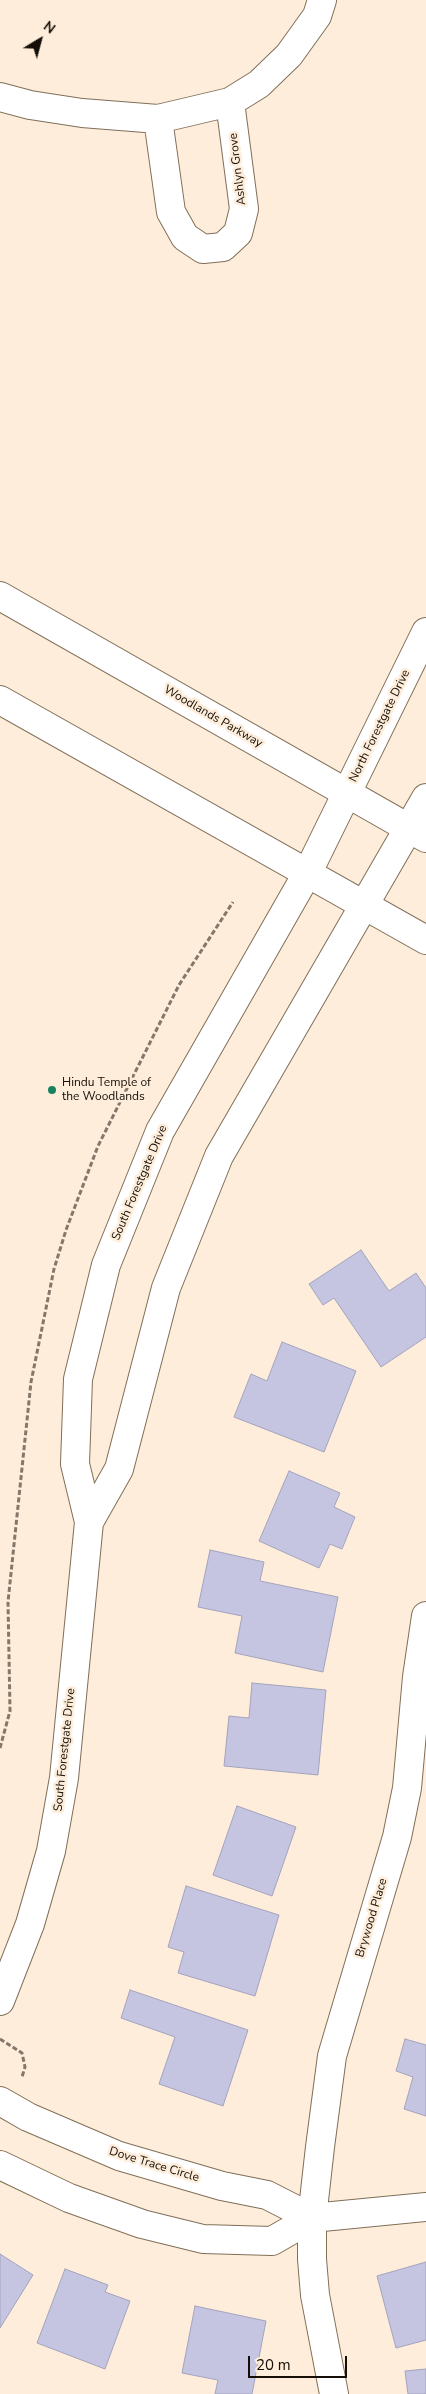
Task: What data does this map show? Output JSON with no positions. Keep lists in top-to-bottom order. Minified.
{"streets":{"street":["Ashlyn Grove","Woodlands Parkway","North Forestgate Drive","South Forestgate Drive","Brywood Place","Dove Trace Circle"]},"crossings":[["Woodlands Parkway","North Forestgate Drive"],["Woodlands Parkway","South Forestgate Drive"],["North Forestgate Drive","South Forestgate Drive"],["Brywood Place","Dove Trace Circle"]],"places":["Hindu Temple of the Woodlands"],"scale_bar":"20 m","north":"top right"}
